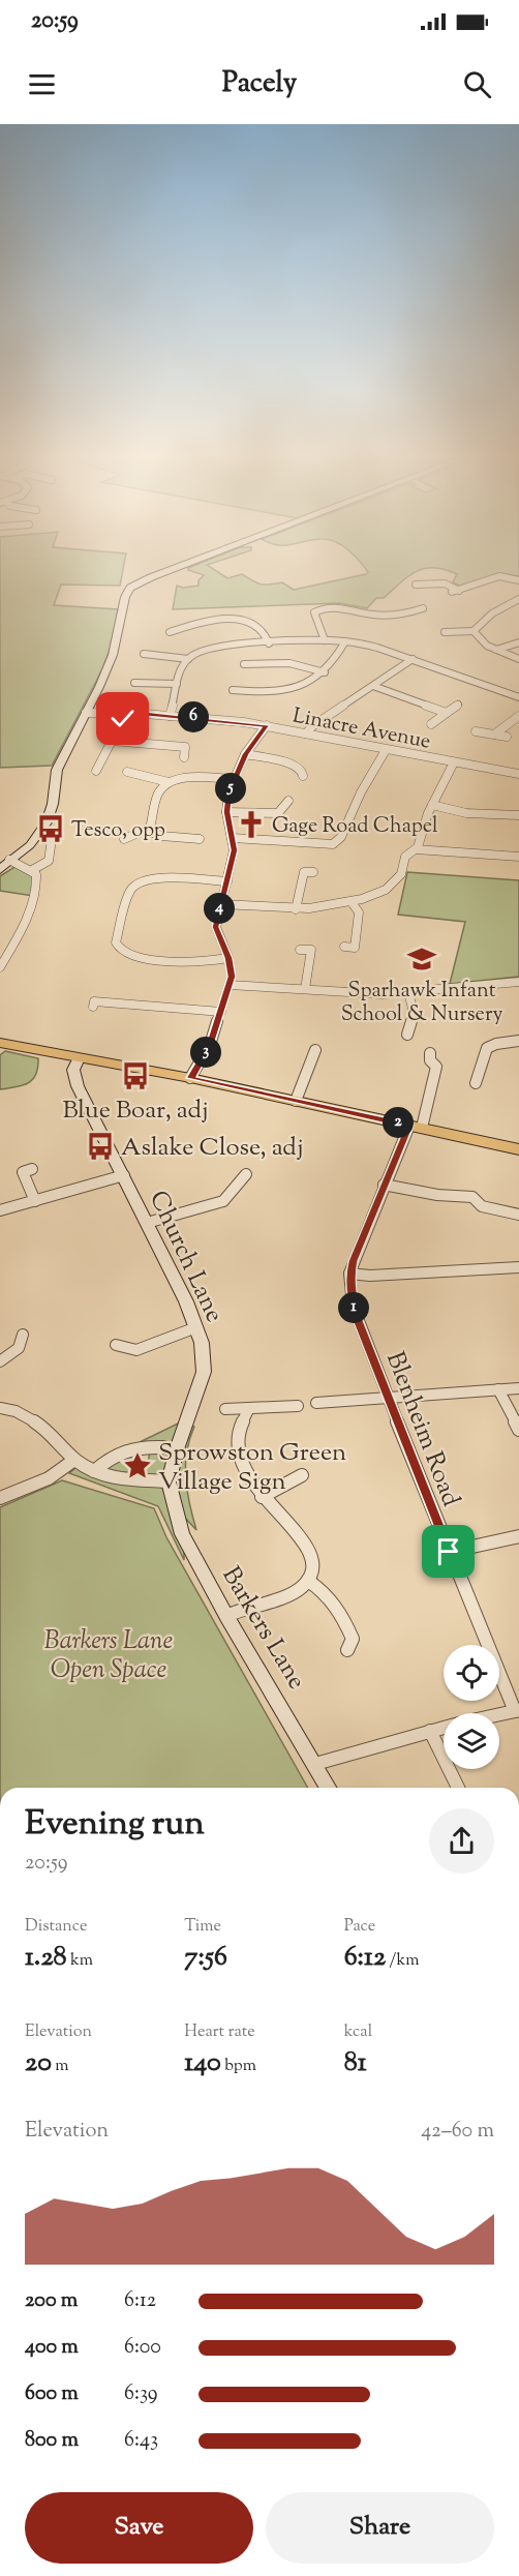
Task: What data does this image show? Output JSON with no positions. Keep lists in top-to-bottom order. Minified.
{"streets":{"street":["Linacre Avenue","Church Lane","Blenheim Road","Barkers Lane"]},"crossings":[["Church Lane","Barkers Lane"]],"parks":["Barkers Lane Open Space"],"places":{"church":["Gage Road Chapel"],"bus stop":["Tesco, opp","Blue Boar, adj","Aslake Close, adj"],"school or university":["Sparhawk Infant School & Nursery"],"place":["Sprowston Green Village Sign"]},"page":{"status":"20:59","header":"Pacely","pins":["6","5","4","3","2","1"],"heading":["Evening run","20:59"],"stats":[["Distance","1.28 km"],["Time","7:56"],["Pace","6:12 /km"],["Elevation","20 m"],["Heart rate","140 bpm"],["kcal","81"]],"chart":["Elevation","42–60 m"],"list":[{"name":"200 m","note":"6:12"},{"name":"400 m","note":"6:00"},{"name":"600 m","note":"6:39"},{"name":"800 m","note":"6:43"}],"buttons":["Save","Share"]}}
